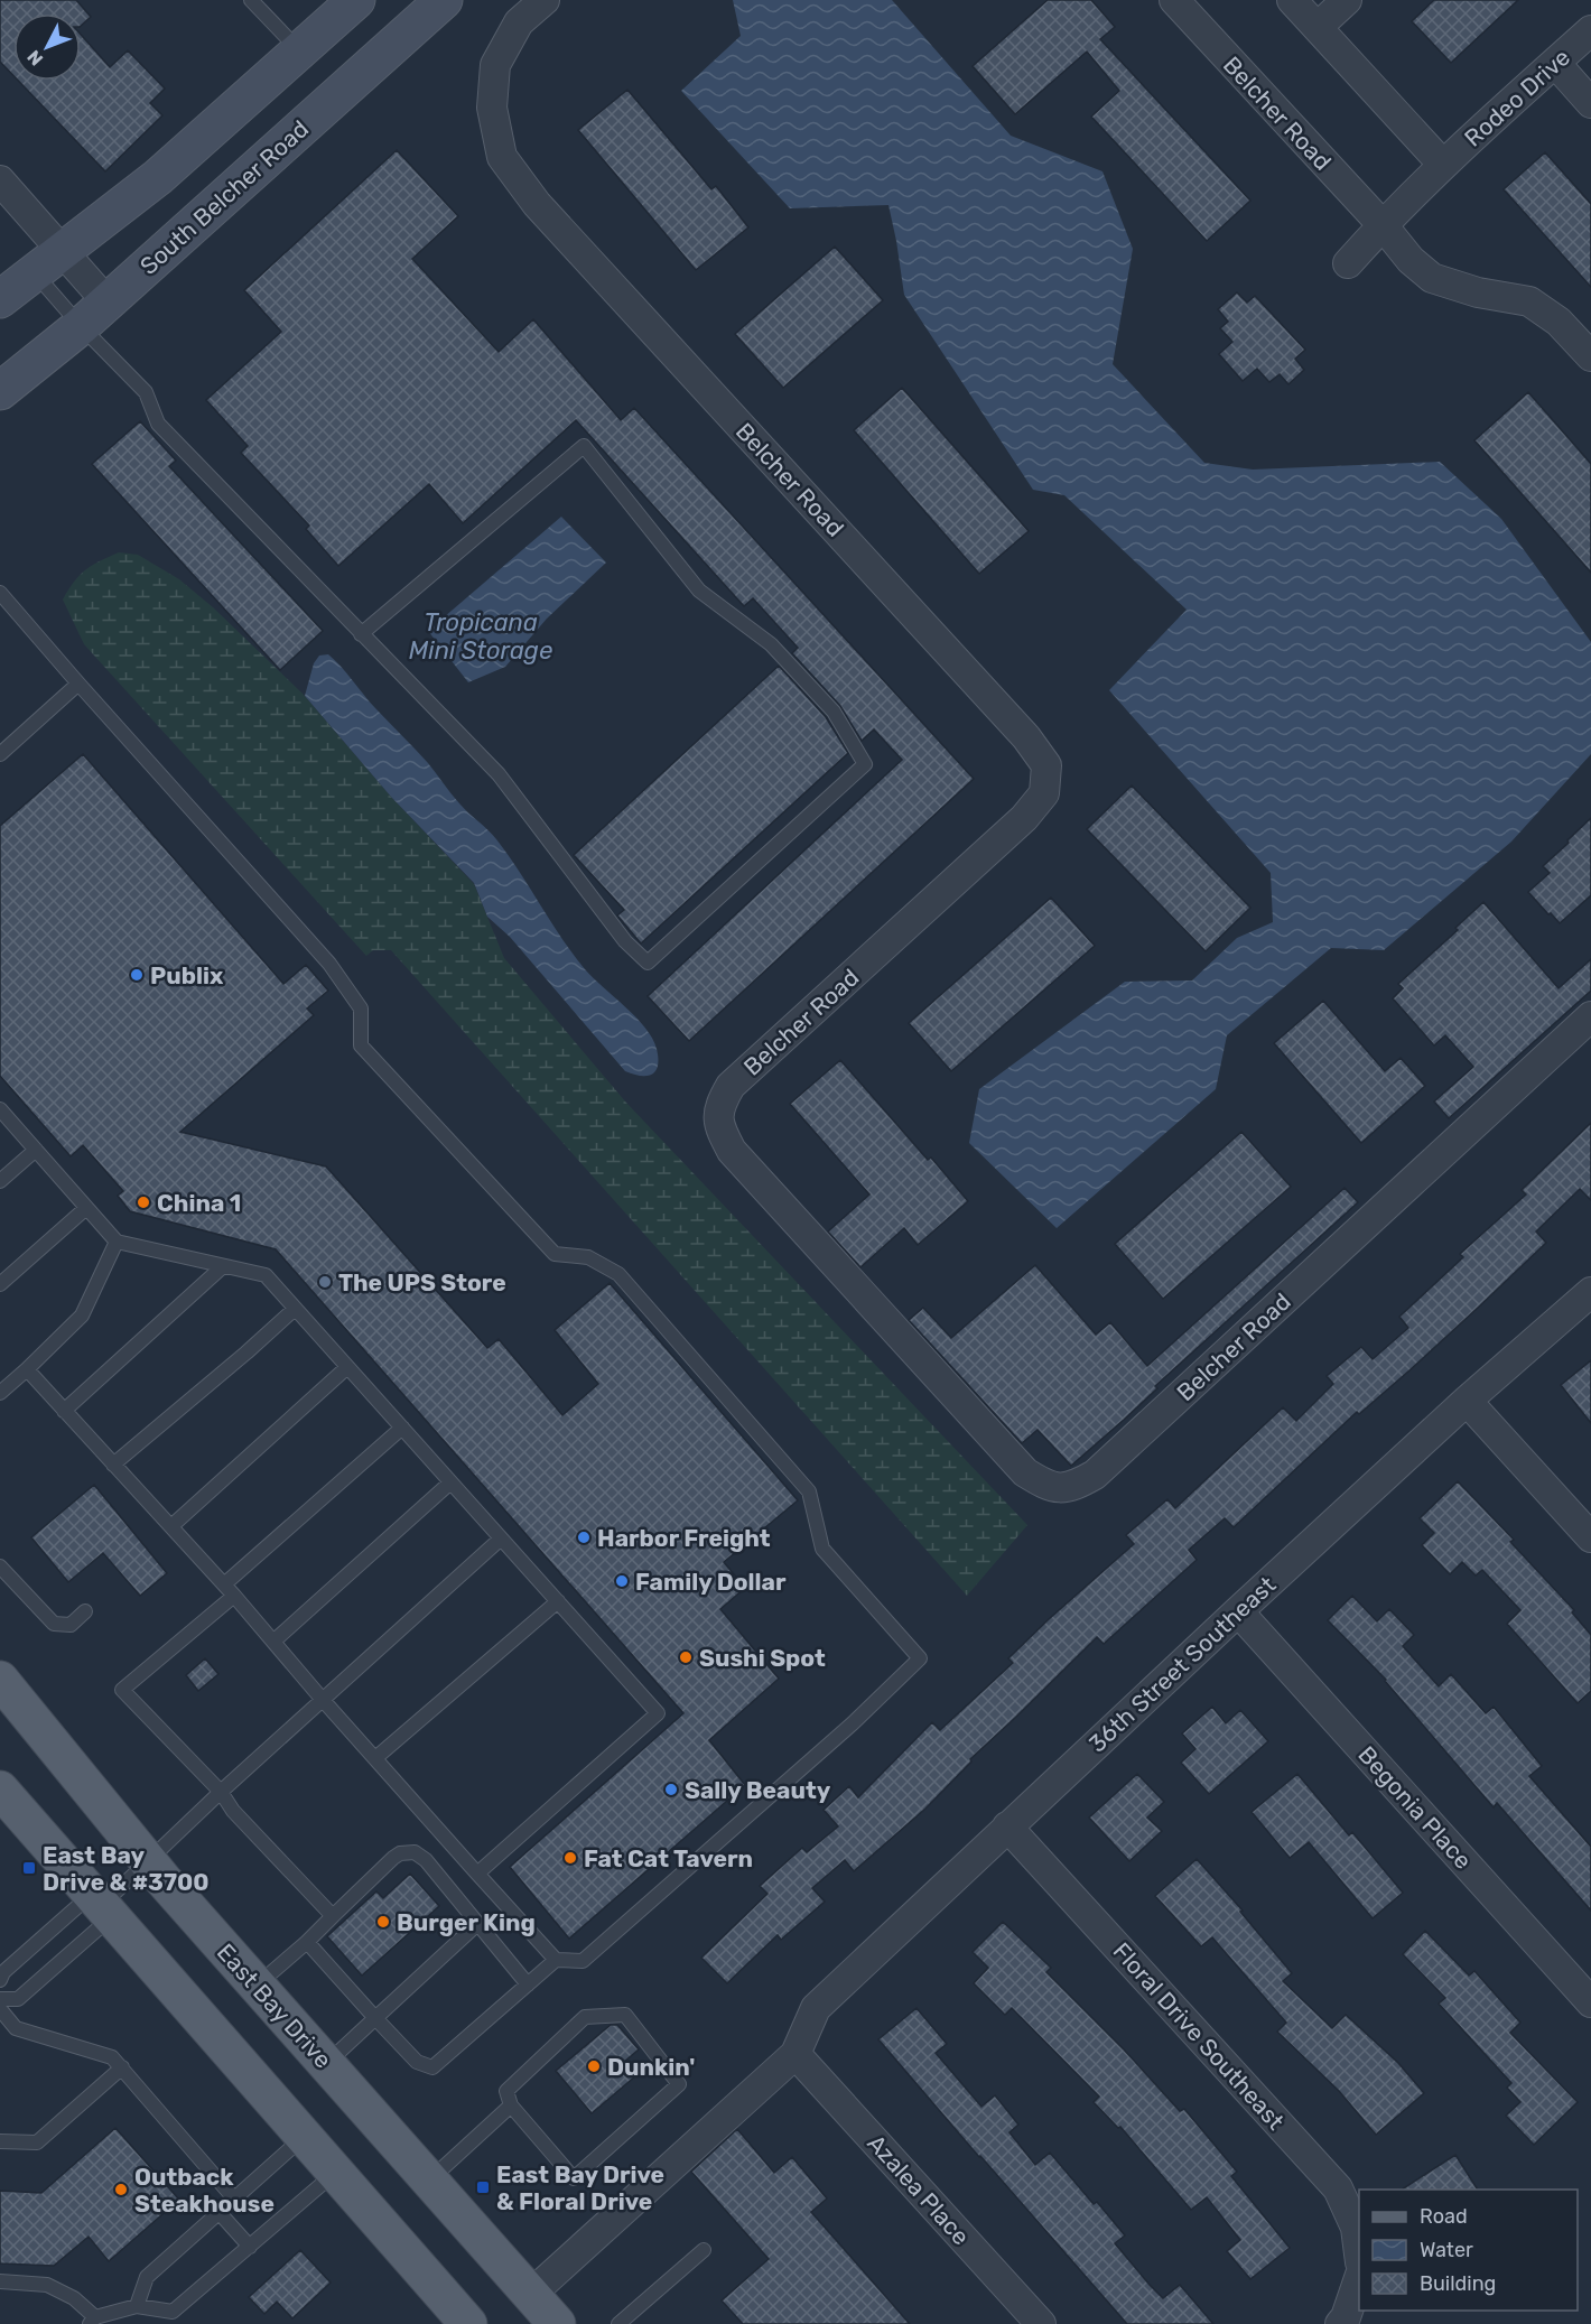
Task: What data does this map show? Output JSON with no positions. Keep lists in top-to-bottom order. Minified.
{"streets":{"main road":["South Belcher Road","East Bay Drive"],"street":["Rodeo Drive","Belcher Road","36th Street Southeast","Begonia Place","Floral Drive Southeast","Azalea Place"]},"crossings":[["36th Street Southeast","Begonia Place"],["36th Street Southeast","Floral Drive Southeast"],["36th Street Southeast","Azalea Place"]],"water":["Tropicana Mini Storage"],"places":{"other":["Publix","China 1","The UPS Store","Harbor Freight","Family Dollar","Sushi Spot","Sally Beauty","Fat Cat Tavern","Burger King","Dunkin'","Outback Steakhouse"],"transit":["East Bay Drive & #3700","East Bay Drive & Floral Drive"]},"legend":["Road","Water","Building"],"north":"bottom left"}
